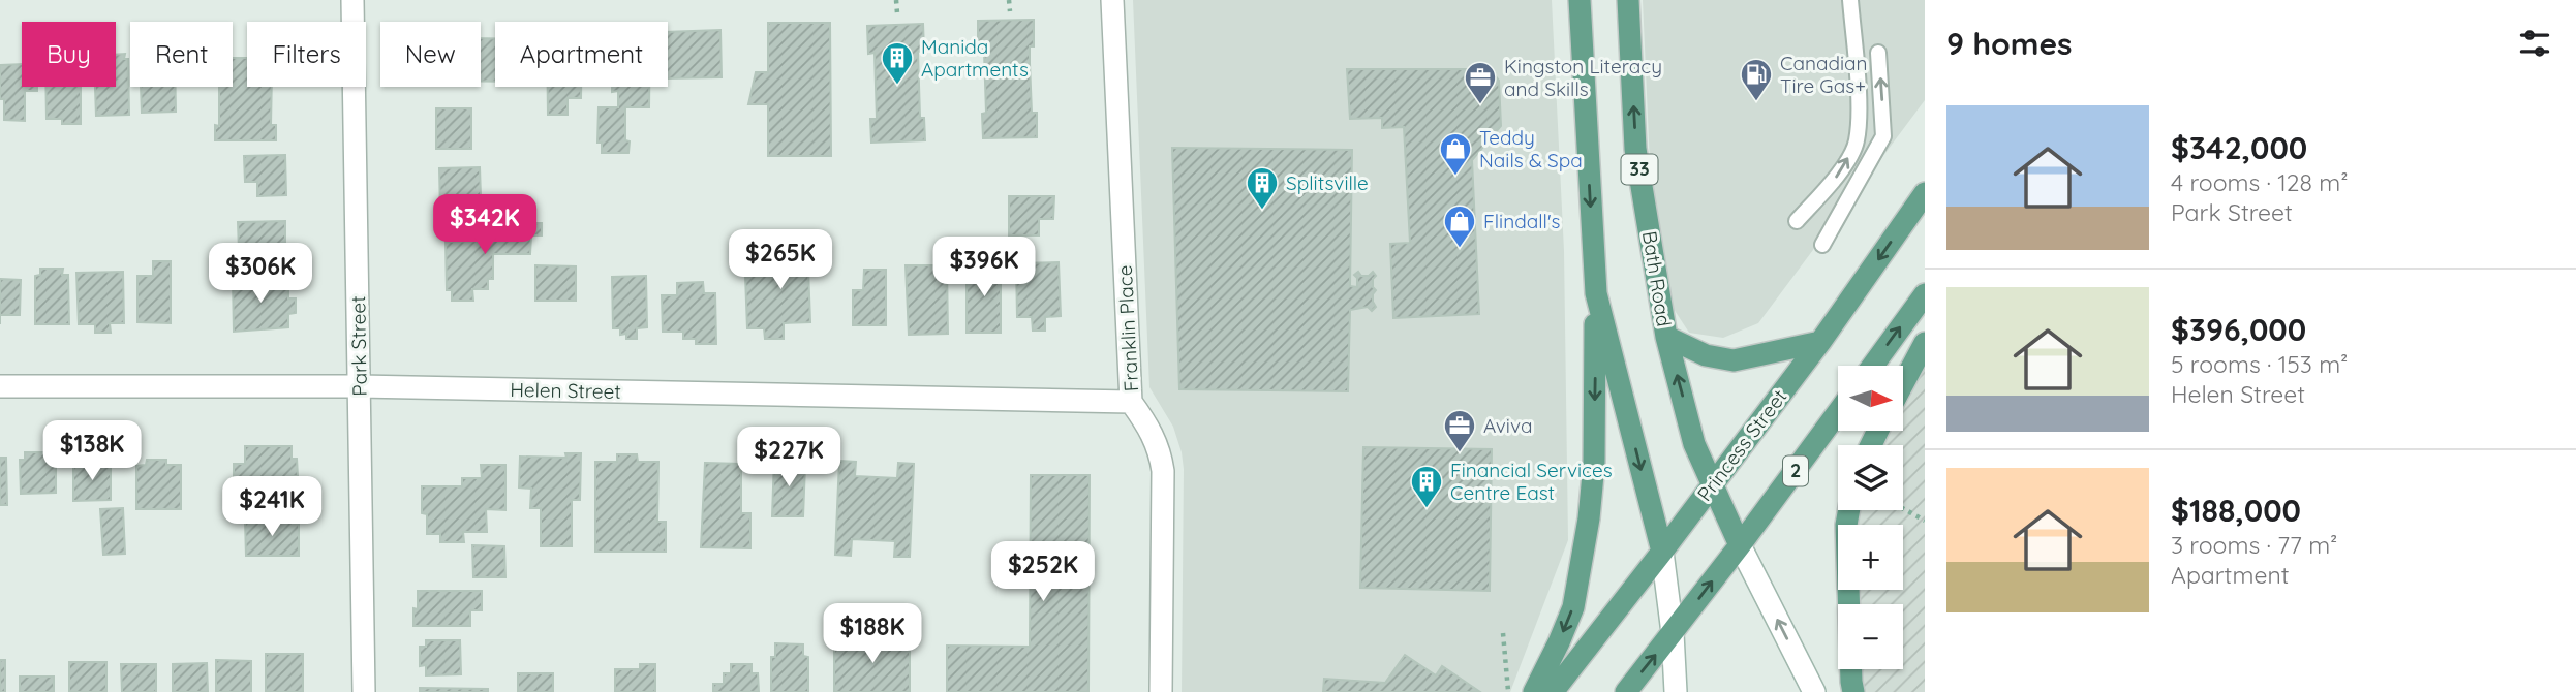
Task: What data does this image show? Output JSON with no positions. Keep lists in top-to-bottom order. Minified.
{"streets":{"main road":["33","Bath Road","Princess Street","2"],"street":["Franklin Place","Park Street","Helen Street"]},"crossings":[["Bath Road","Princess Street"],["Bath Road","2"],["Franklin Place","Helen Street"],["Park Street","Helen Street"]],"places":{"building":["Manida Apartments","Splitsville","Financial Services Centre East"],"fuel station":["Canadian Tire Gas+"],"office":["Kingston Literacy and Skills","Aviva"],"shop":["Teddy Nails & Spa","Flindall's"]},"north":"right","page":{"heading":"9 homes","chip":["Buy","Rent","Filters","New","Apartment"],"list":[{"name":"$342,000","note":"4 rooms · 128 m² · Park Street"},{"name":"$396,000","note":"5 rooms · 153 m² · Helen Street"},{"name":"$188,000","note":"3 rooms · 77 m² · Apartment"}],"price":["$342K","$265K","$396K","$306K","$138K","$227K","$241K","$252K","$188K"],"map_buttons":["+","−"]}}
